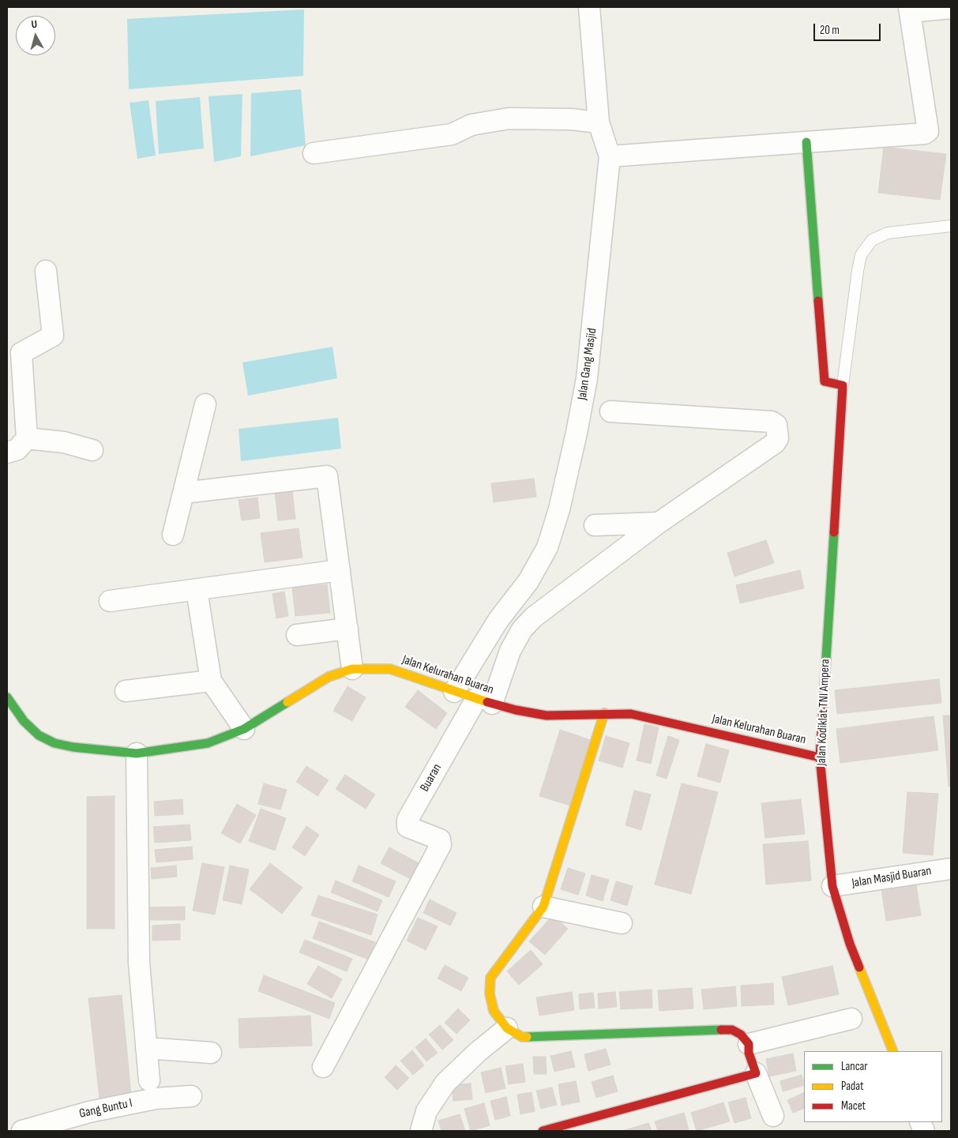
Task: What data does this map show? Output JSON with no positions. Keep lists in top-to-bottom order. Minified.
{"streets":{"street":["Jalan Gang Masjid","Jalan Kelurahan Buaran","Jalan Kodiklat TNI Ampera","Buaran","Jalan Masjid Buaran","Gang Buntu I"]},"crossings":[["Jalan Gang Masjid","Jalan Kelurahan Buaran"],["Jalan Kelurahan Buaran","Jalan Kodiklat TNI Ampera"],["Jalan Kelurahan Buaran","Buaran"],["Jalan Kodiklat TNI Ampera","Jalan Masjid Buaran"]],"legend":["Lancar","Padat","Macet"],"scale_bar":"20 m","north":"top"}
